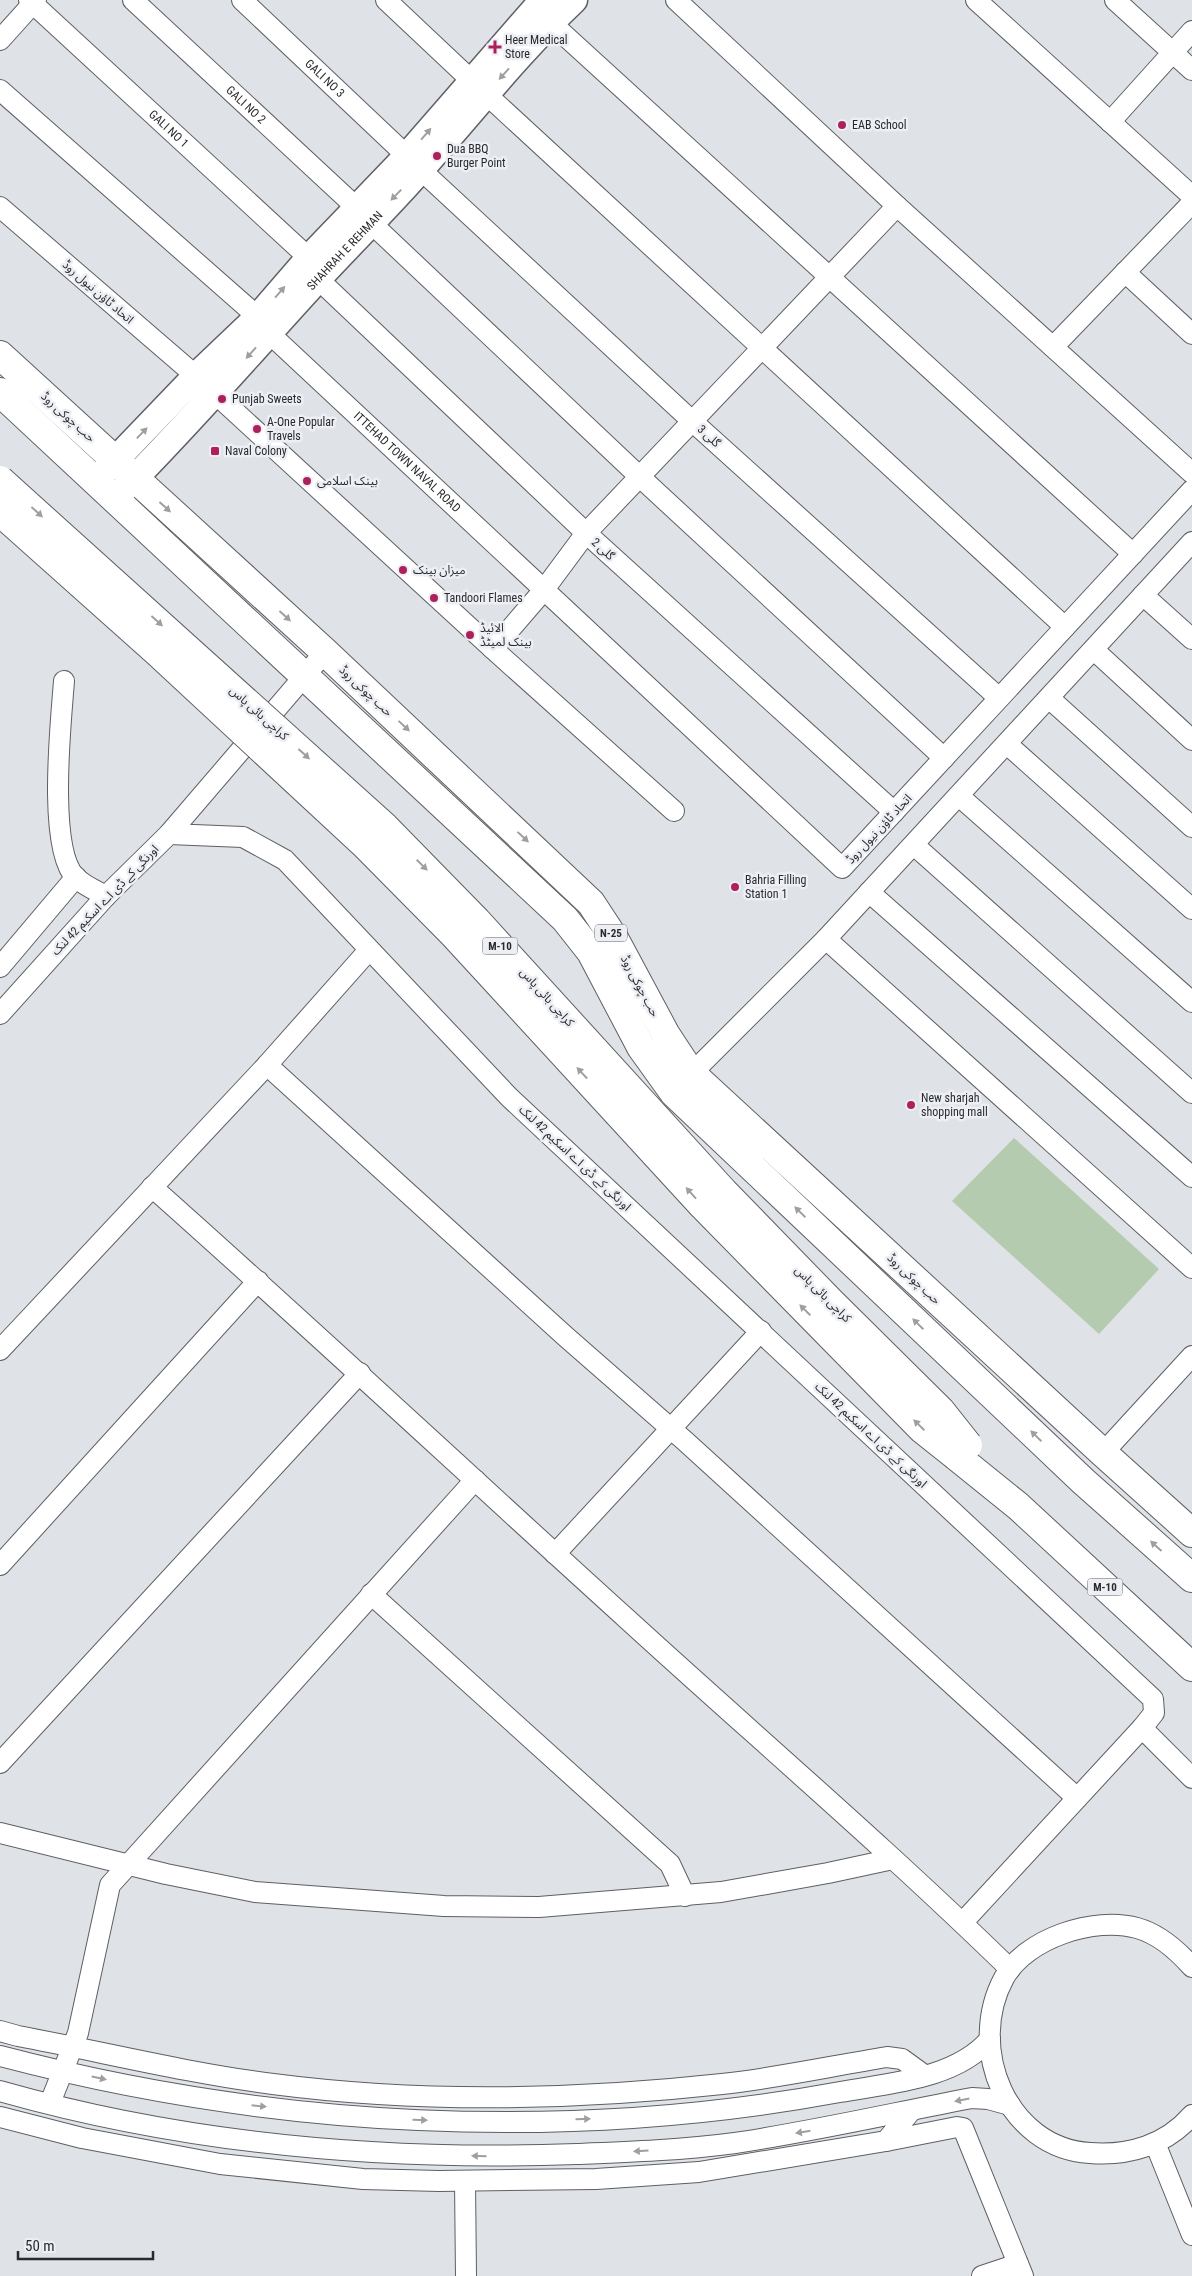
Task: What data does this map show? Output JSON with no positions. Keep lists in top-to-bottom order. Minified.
{"streets":{"highway":["حب چوکی روڈ","کراچی بائی پاس","N-25","M-10"],"main road":["SHAHRAH E REHMAN"],"street":["GALI NO 3","GALI NO 2","GALI NO 1","اتحاد ٹاؤن نیول روڈ","گلی 3","ITTEHAD TOWN NAVAL ROAD","گلی 2","اورنگی کے ڈی اے اسکیم 42 لنک"]},"crossings":[["GALI NO 3","SHAHRAH E REHMAN"],["GALI NO 3","گلی 3"],["GALI NO 2","SHAHRAH E REHMAN"],["GALI NO 1","SHAHRAH E REHMAN"],["GALI NO 1","گلی 2"],["SHAHRAH E REHMAN","اتحاد ٹاؤن نیول روڈ"],["SHAHRAH E REHMAN","حب چوکی روڈ"],["SHAHRAH E REHMAN","گلی 3"],["SHAHRAH E REHMAN","ITTEHAD TOWN NAVAL ROAD"],["SHAHRAH E REHMAN","گلی 2"],["اتحاد ٹاؤن نیول روڈ","گلی 3"],["اتحاد ٹاؤن نیول روڈ","ITTEHAD TOWN NAVAL ROAD"],["اتحاد ٹاؤن نیول روڈ","گلی 2"]],"places":{"health":["Heer Medical Store"],"other":["EAB School","Dua BBQ Burger Point","Punjab Sweets","A-One Popular Travels","بینک اسلامی","میزان بینک","Tandoori Flames","الائیڈ بینک لمیٹڈ","Bahria Filling Station 1","New sharjah shopping mall"],"transit":["Naval Colony"]},"scale_bar":"50 m"}
